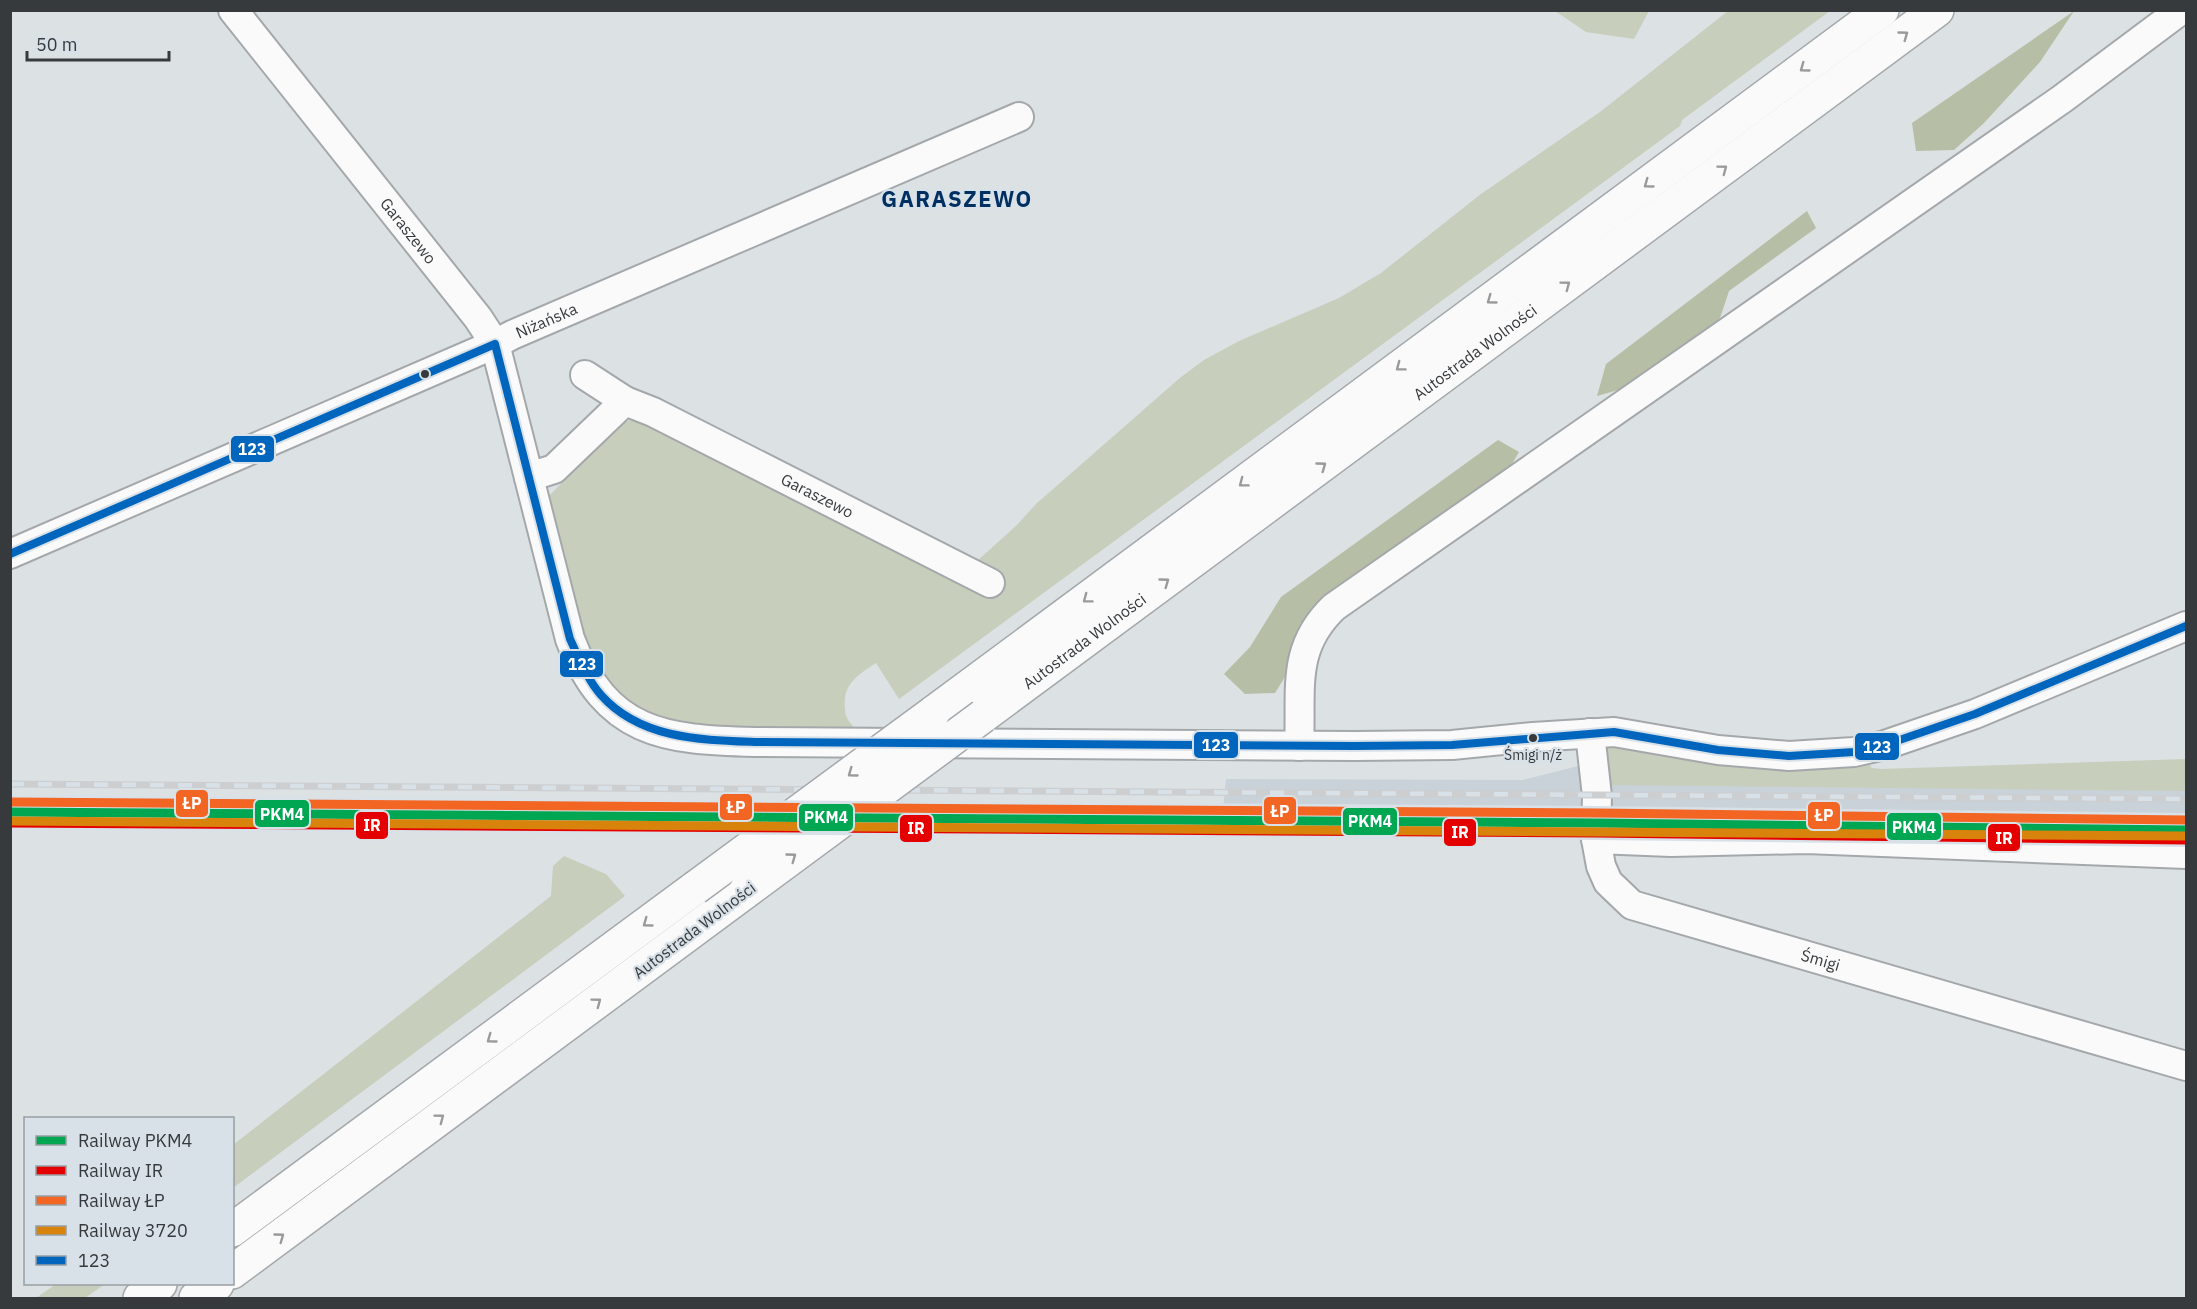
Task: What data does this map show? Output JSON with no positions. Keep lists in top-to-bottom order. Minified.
{"streets":{"highway":["Autostrada Wolności"],"street":["Garaszewo","Niżańska","Śmigi"]},"crossings":[["Garaszewo","Niżańska"],["Garaszewo","Śmigi"]],"districts":["GARASZEWO"],"places":["Śmigi n/ż"],"lines":["transit line 123","rail line ŁP","rail line PKM4","rail line 3720","rail line IR"],"legend":["Railway PKM4","Railway IR","Railway ŁP","Railway 3720","123"],"scale_bar":"50 m"}
